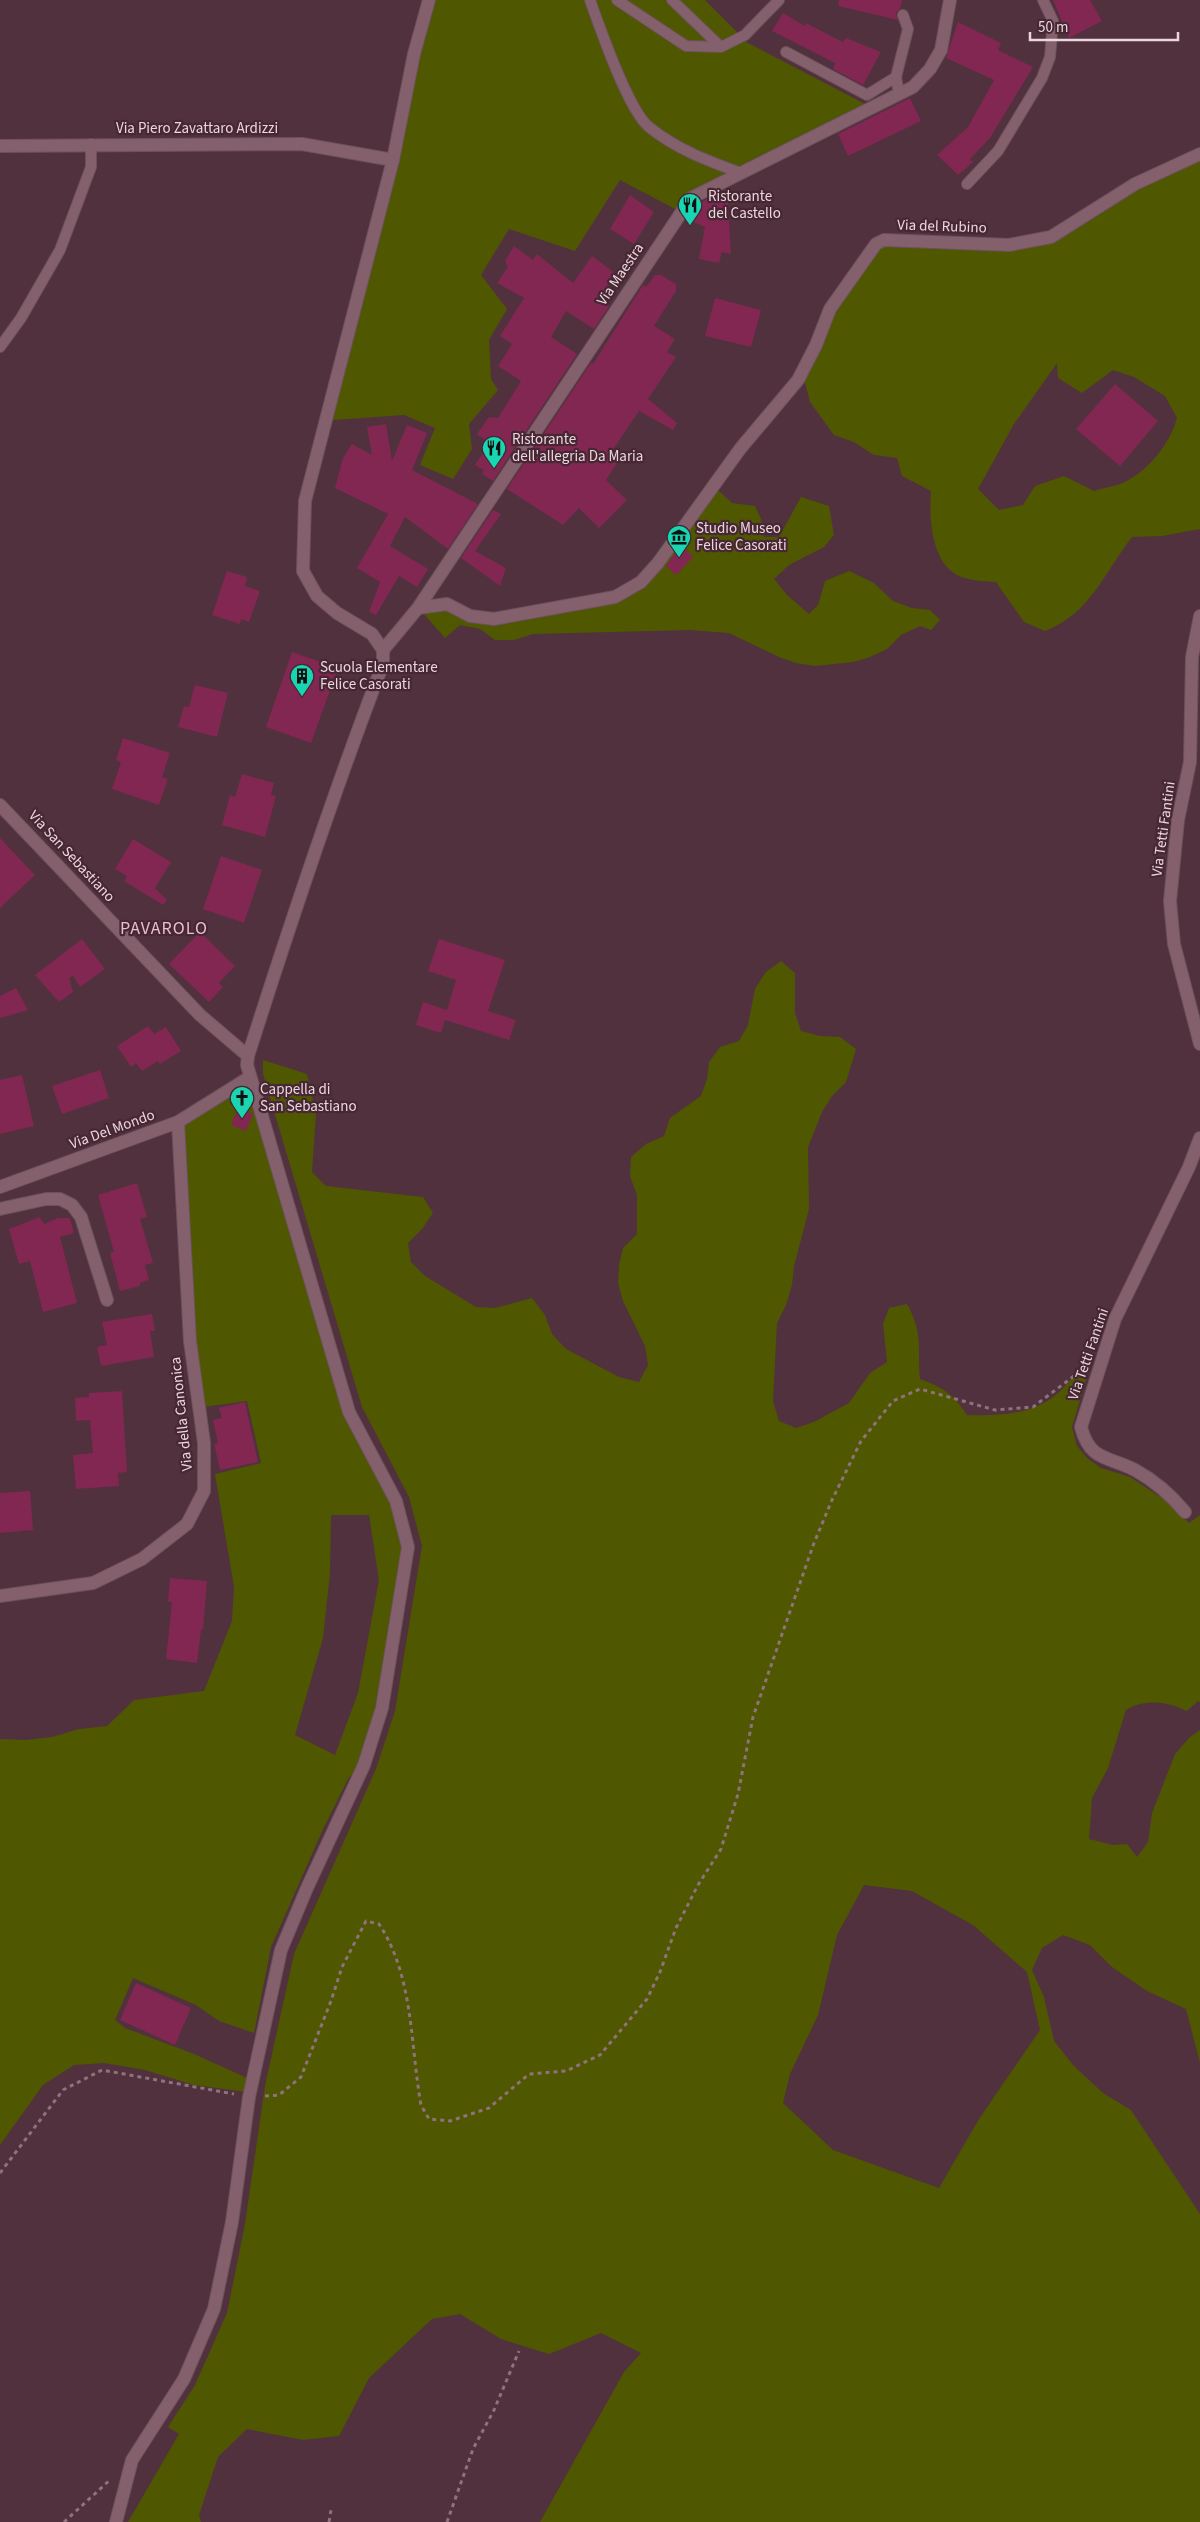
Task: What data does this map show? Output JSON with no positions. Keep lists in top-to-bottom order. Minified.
{"streets":{"street":["Via Piero Zavattaro Ardizzi","Via del Rubino","Via Maestra","Via Tetti Fantini","Via San Sebastiano","Via Del Mondo","Via della Canonica"]},"crossings":[["Via del Rubino","Via Maestra"],["Via Del Mondo","Via della Canonica"]],"districts":["PAVAROLO"],"places":{"restaurant":["Ristorante del Castello","Ristorante dell'allegria Da Maria"],"museum":["Studio Museo Felice Casorati"],"building":["Scuola Elementare Felice Casorati"],"church":["Cappella di San Sebastiano"]},"scale_bar":"50 m"}
